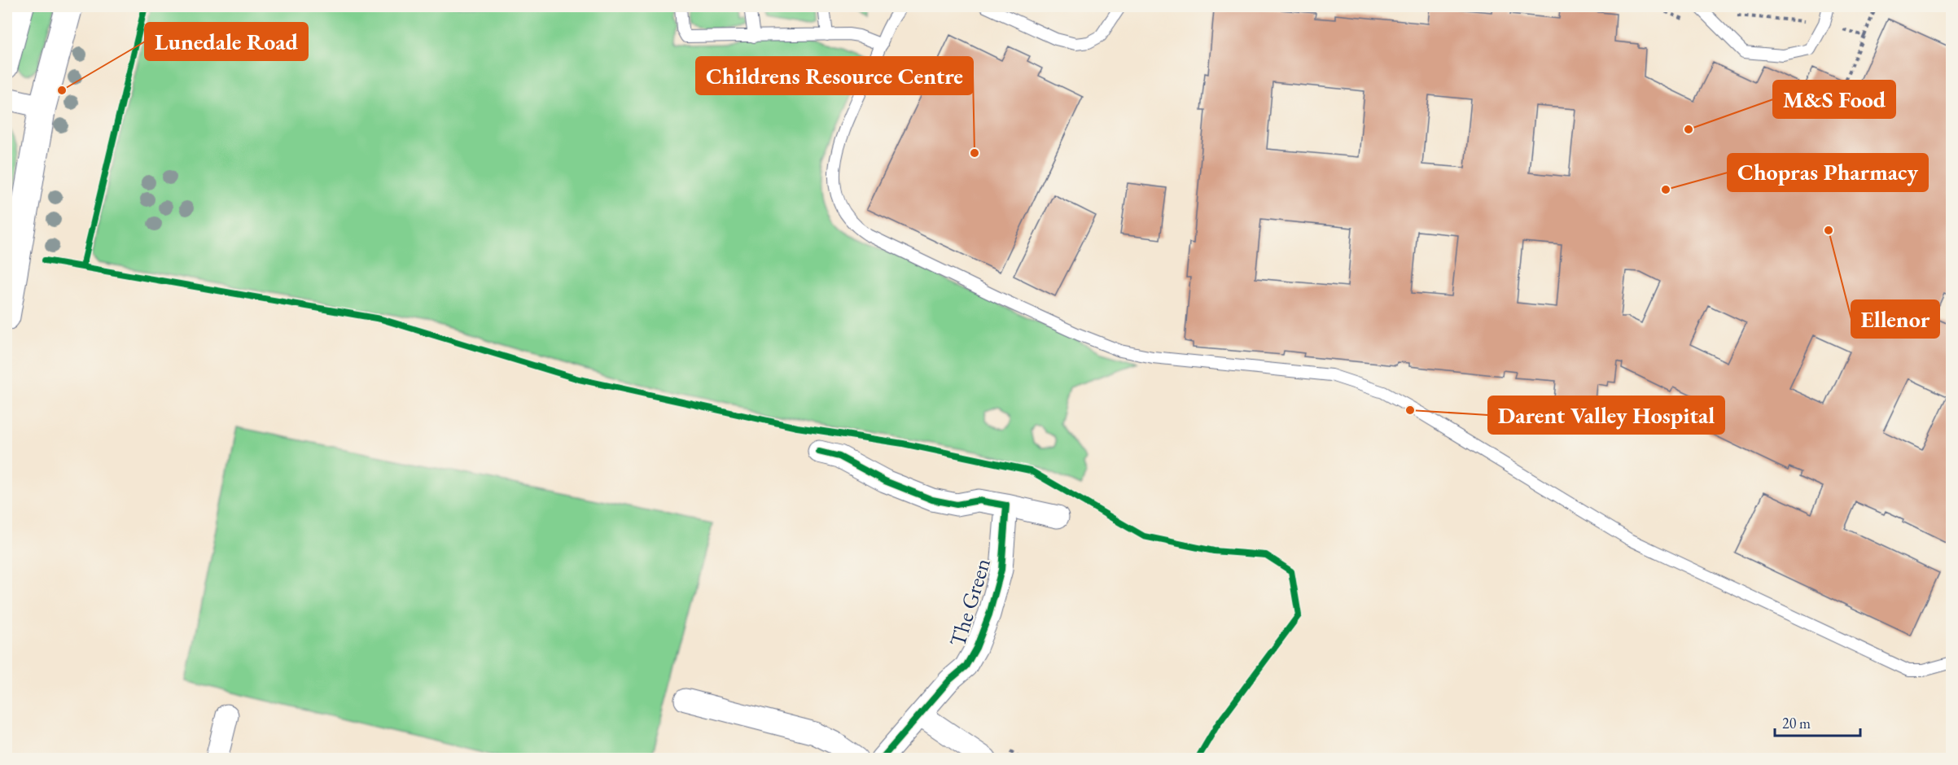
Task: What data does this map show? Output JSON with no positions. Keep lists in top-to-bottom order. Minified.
{"streets":{"street":["The Green"]},"places":["Lunedale Road","M&S Food","Childrens Resource Centre","Chopras Pharmacy","Ellenor","Darent Valley Hospital"],"scale_bar":"20 m"}
